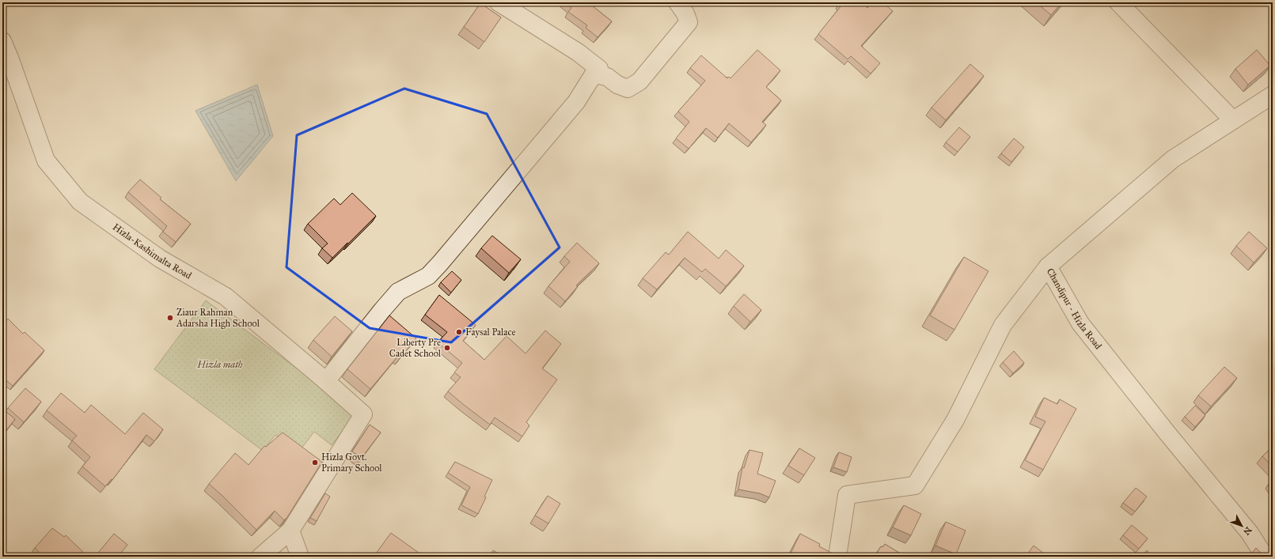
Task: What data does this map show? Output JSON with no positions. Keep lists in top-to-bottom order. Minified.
{"streets":{"street":["Hizla-Kashimalta Road","Chandipur - Hizla Road"]},"parks":["Hizla math"],"places":["Ziaur Rahman Adarsha High School","Faysal Palace","Liberty Pre Cadet School","Hizla Govt. Primary School"],"north":"bottom right"}
